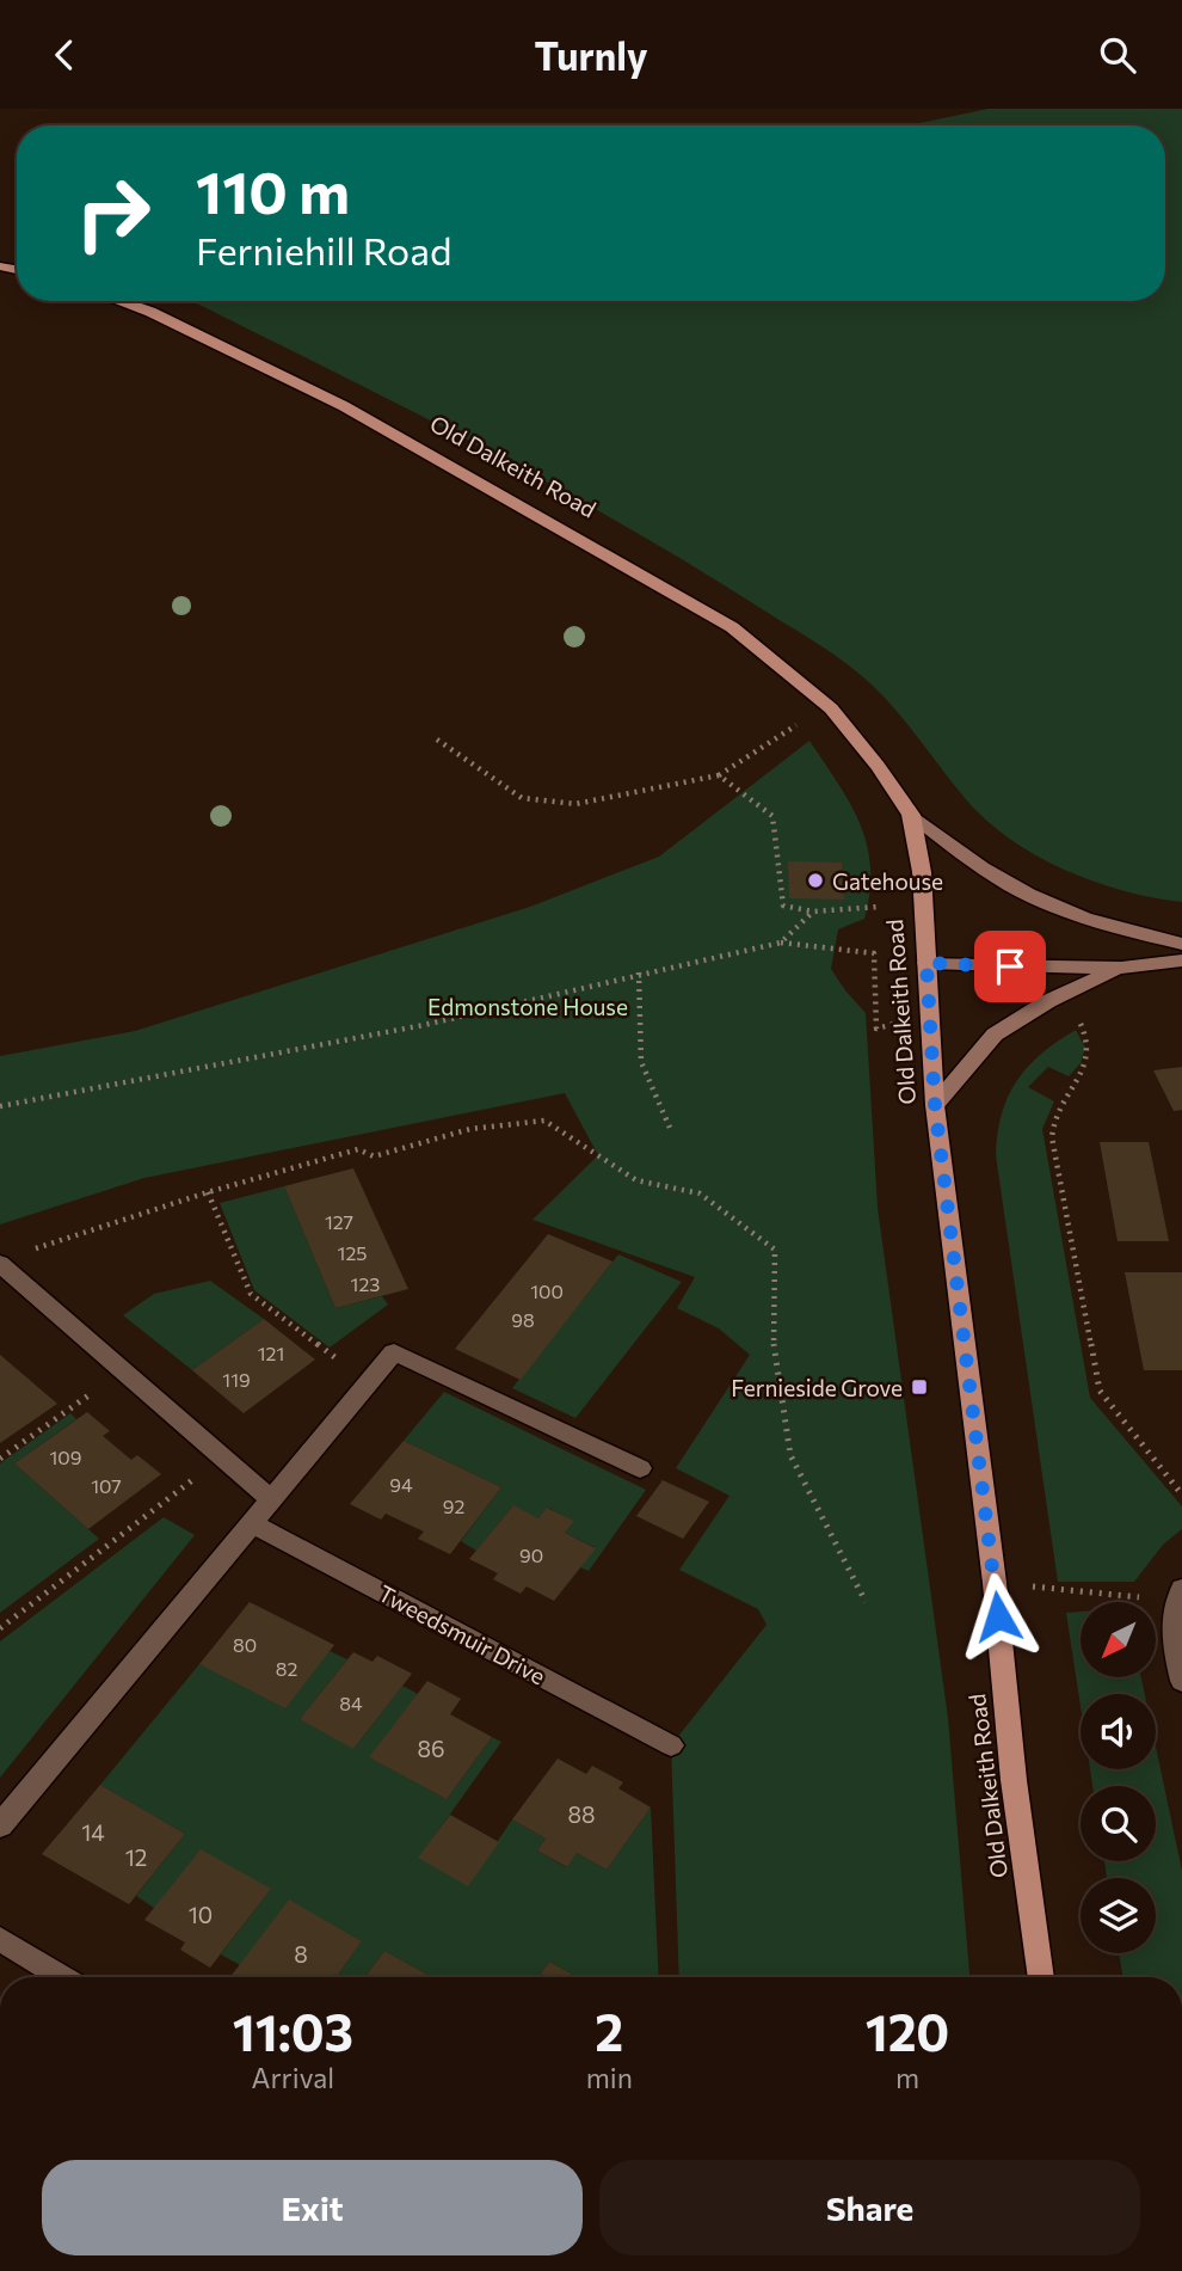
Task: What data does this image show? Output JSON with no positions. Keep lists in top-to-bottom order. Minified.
{"streets":{"main road":["Old Dalkeith Road"],"street":["Tweedsmuir Drive"]},"parks":["Edmonstone House"],"places":{"other":["Gatehouse"],"transit":["Fernieside Grove"]},"house_numbers":["127","125","123","100","98","121","119","109","94","107","92","90","80","82","84","86","88","14","12","10","8"],"north":"bottom left","page":{"header":"Turnly","turn":["110 m","Ferniehill Road"],"eta":["11:03","Arrival","2","min","120","m"],"buttons":["Exit","Share"]}}
